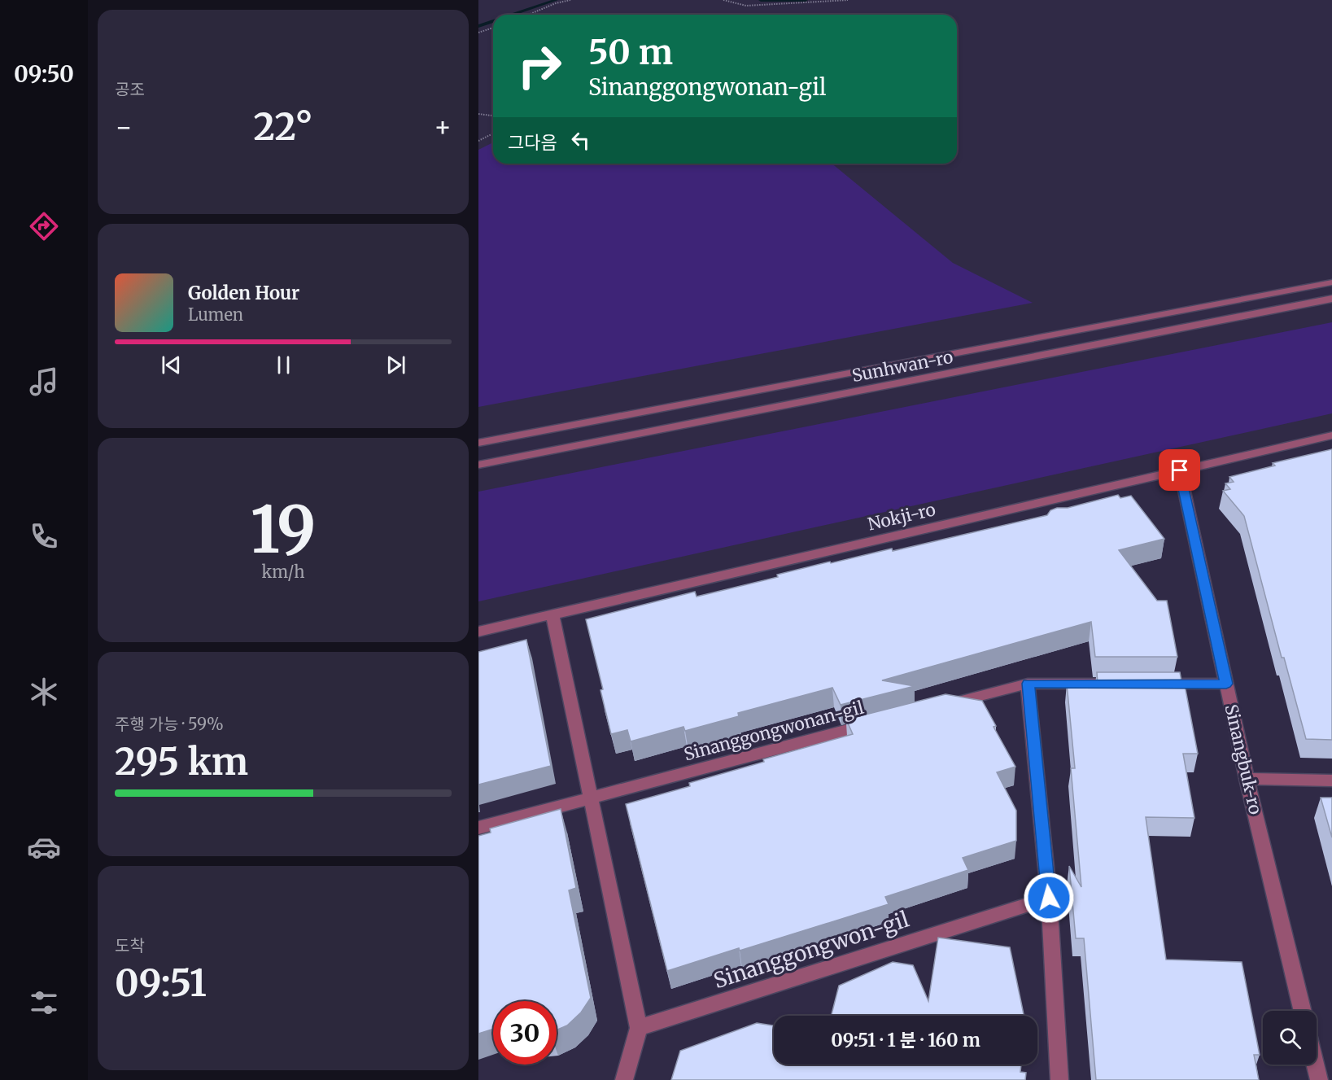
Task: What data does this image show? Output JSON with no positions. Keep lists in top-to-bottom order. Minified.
{"streets":{"street":["Sunhwan-ro","Nokji-ro","Sinanggongwonan-gil","Sinangbuk-ro","Sinanggongwon-gil"]},"crossings":[["Nokji-ro","Sinangbuk-ro"]],"page":{"tabs":"09:50","tile":["공조",["19","km/h"],["주행 가능 · 59%","295 km"],["도착","09:51"]],"turn":["50 m","Sinanggongwonan-gil"],"heat":["−","22°","+"],"then":"그다음","song":["Golden Hour","Lumen"],"limit":"30","trip":"09:51 · 1 분 · 160 m"}}
